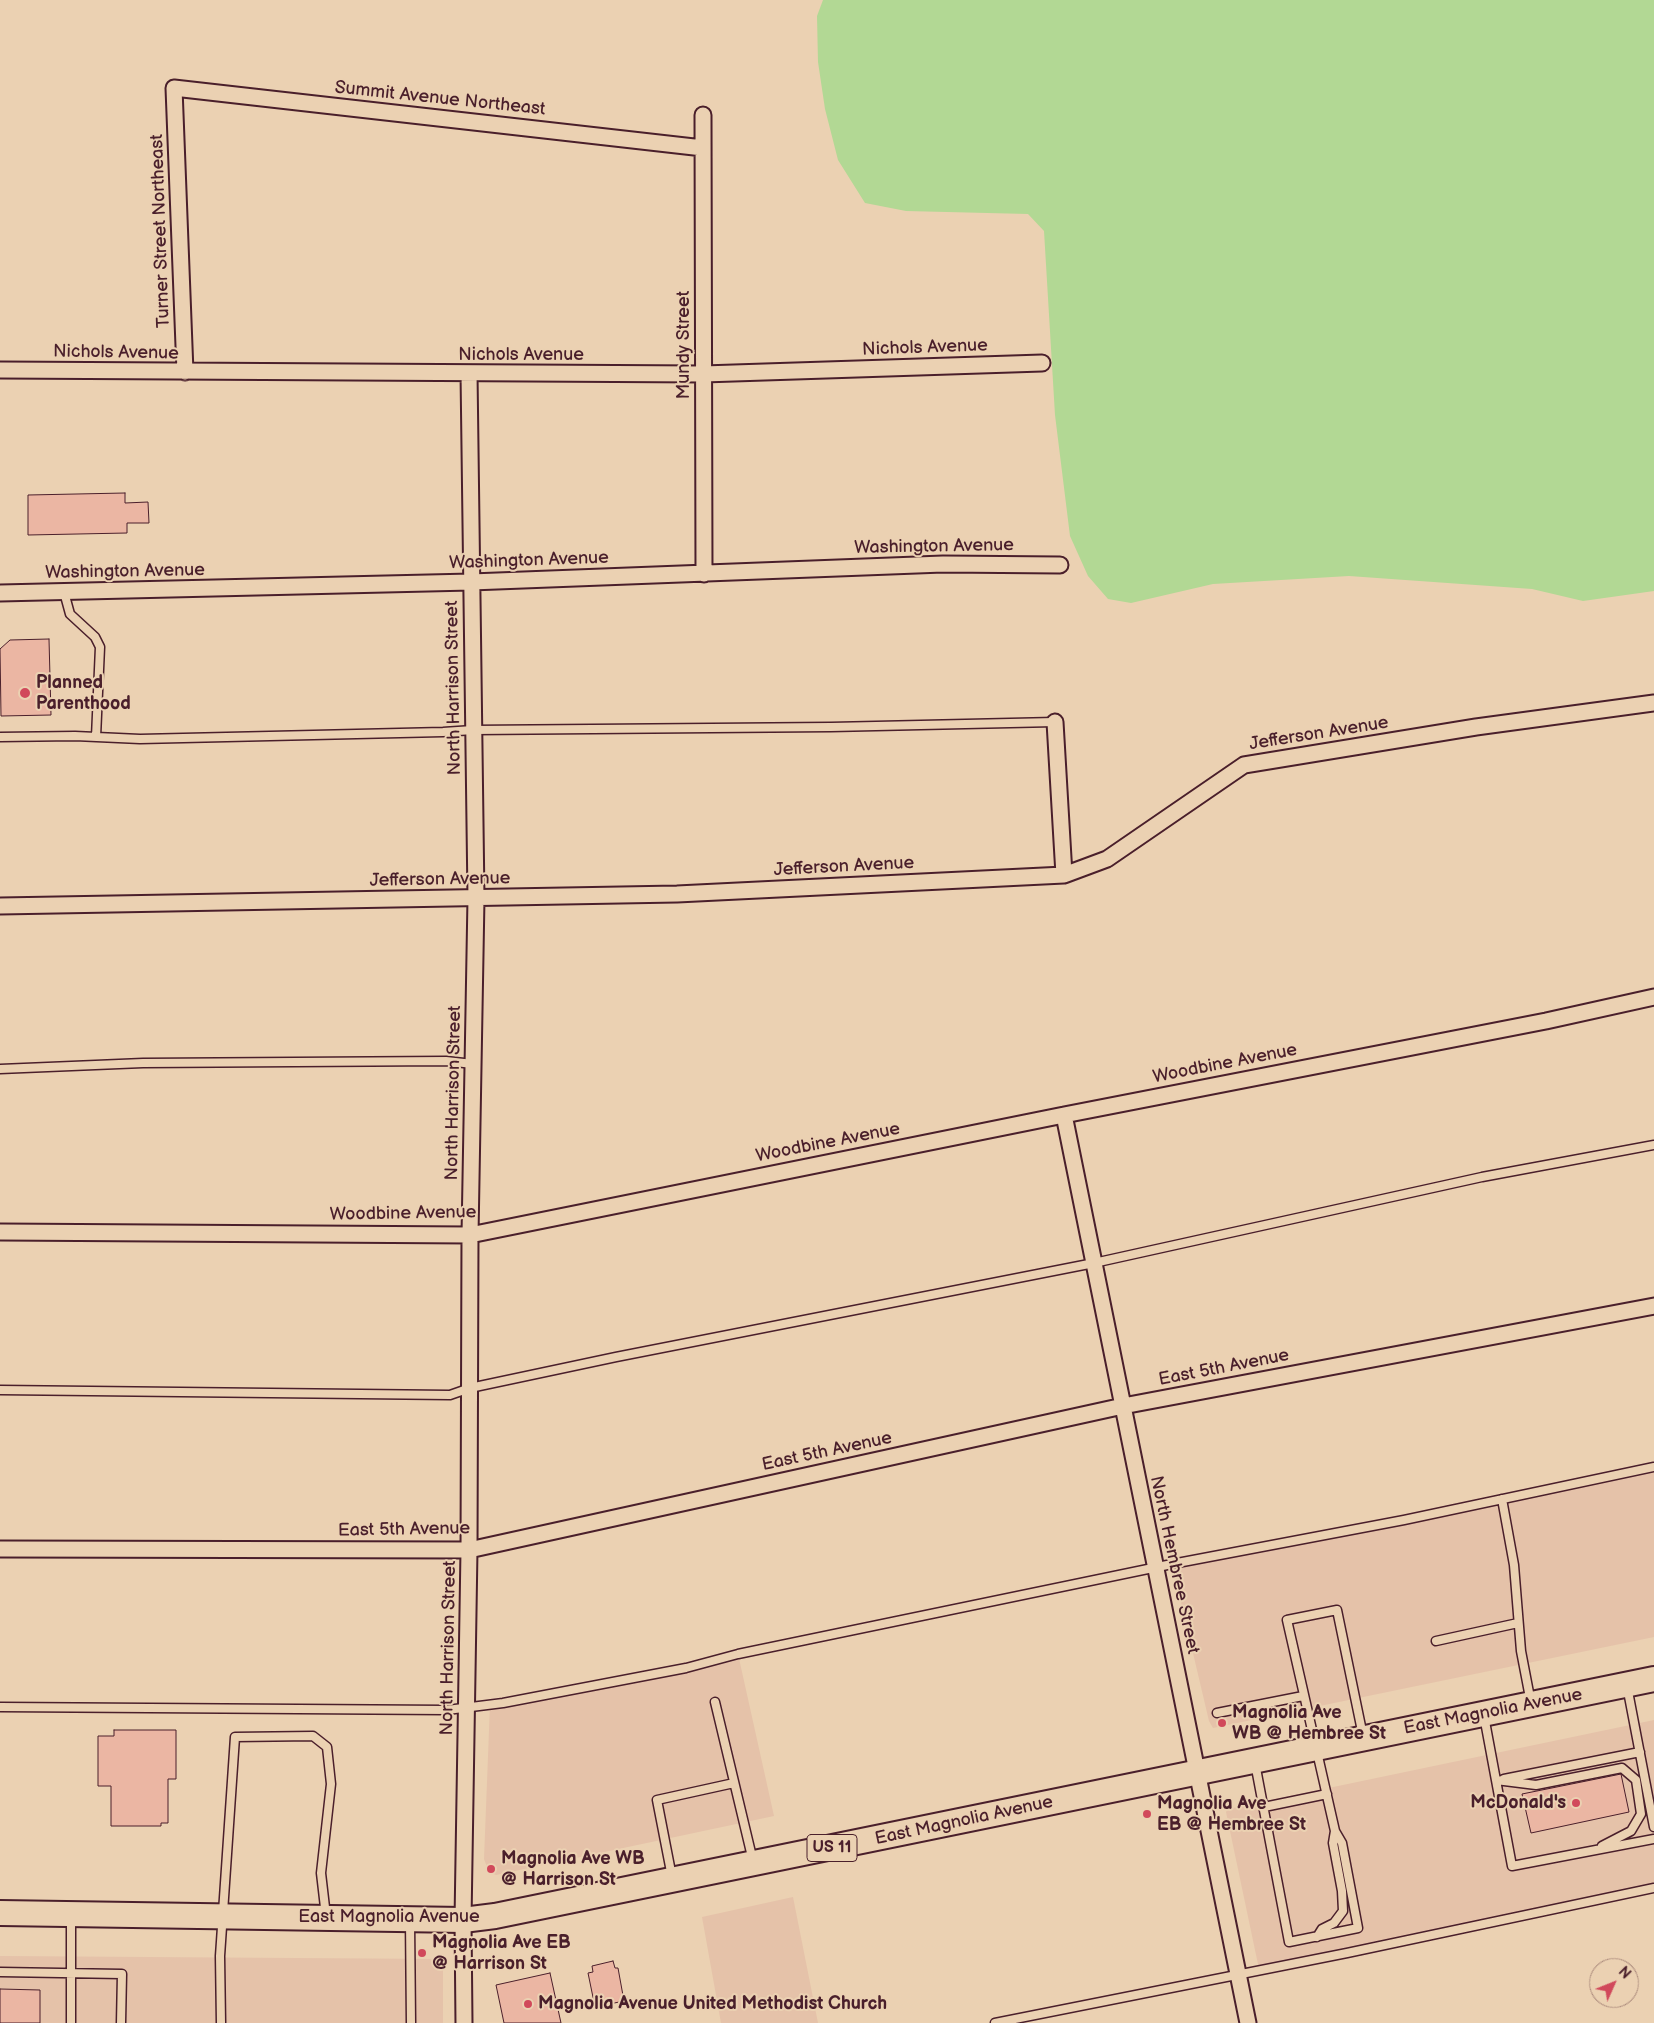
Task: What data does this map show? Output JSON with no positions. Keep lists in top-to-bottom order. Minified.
{"streets":{"main road":["East Magnolia Avenue","US 11"],"street":["Summit Avenue Northeast","Turner Street Northeast","Mundy Street","Nichols Avenue","Washington Avenue","North Harrison Street","Jefferson Avenue","Woodbine Avenue","East 5th Avenue","North Hembree Street"]},"crossings":[["Summit Avenue Northeast","Turner Street Northeast"],["Summit Avenue Northeast","Mundy Street"],["Turner Street Northeast","Nichols Avenue"],["Mundy Street","Nichols Avenue"],["Mundy Street","Washington Avenue"],["Nichols Avenue","North Harrison Street"],["Washington Avenue","North Harrison Street"],["North Harrison Street","Jefferson Avenue"],["North Harrison Street","Woodbine Avenue"],["North Harrison Street","East 5th Avenue"],["North Harrison Street","East Magnolia Avenue"],["Woodbine Avenue","North Hembree Street"],["East 5th Avenue","North Hembree Street"],["North Hembree Street","East Magnolia Avenue"]],"places":["Planned Parenthood","Magnolia Ave WB @ Hembree St","McDonald's","Magnolia Ave EB @ Hembree St","Magnolia Ave WB @ Harrison St","Magnolia Ave EB @ Harrison St","Magnolia Avenue United Methodist Church"],"north":"top right"}
